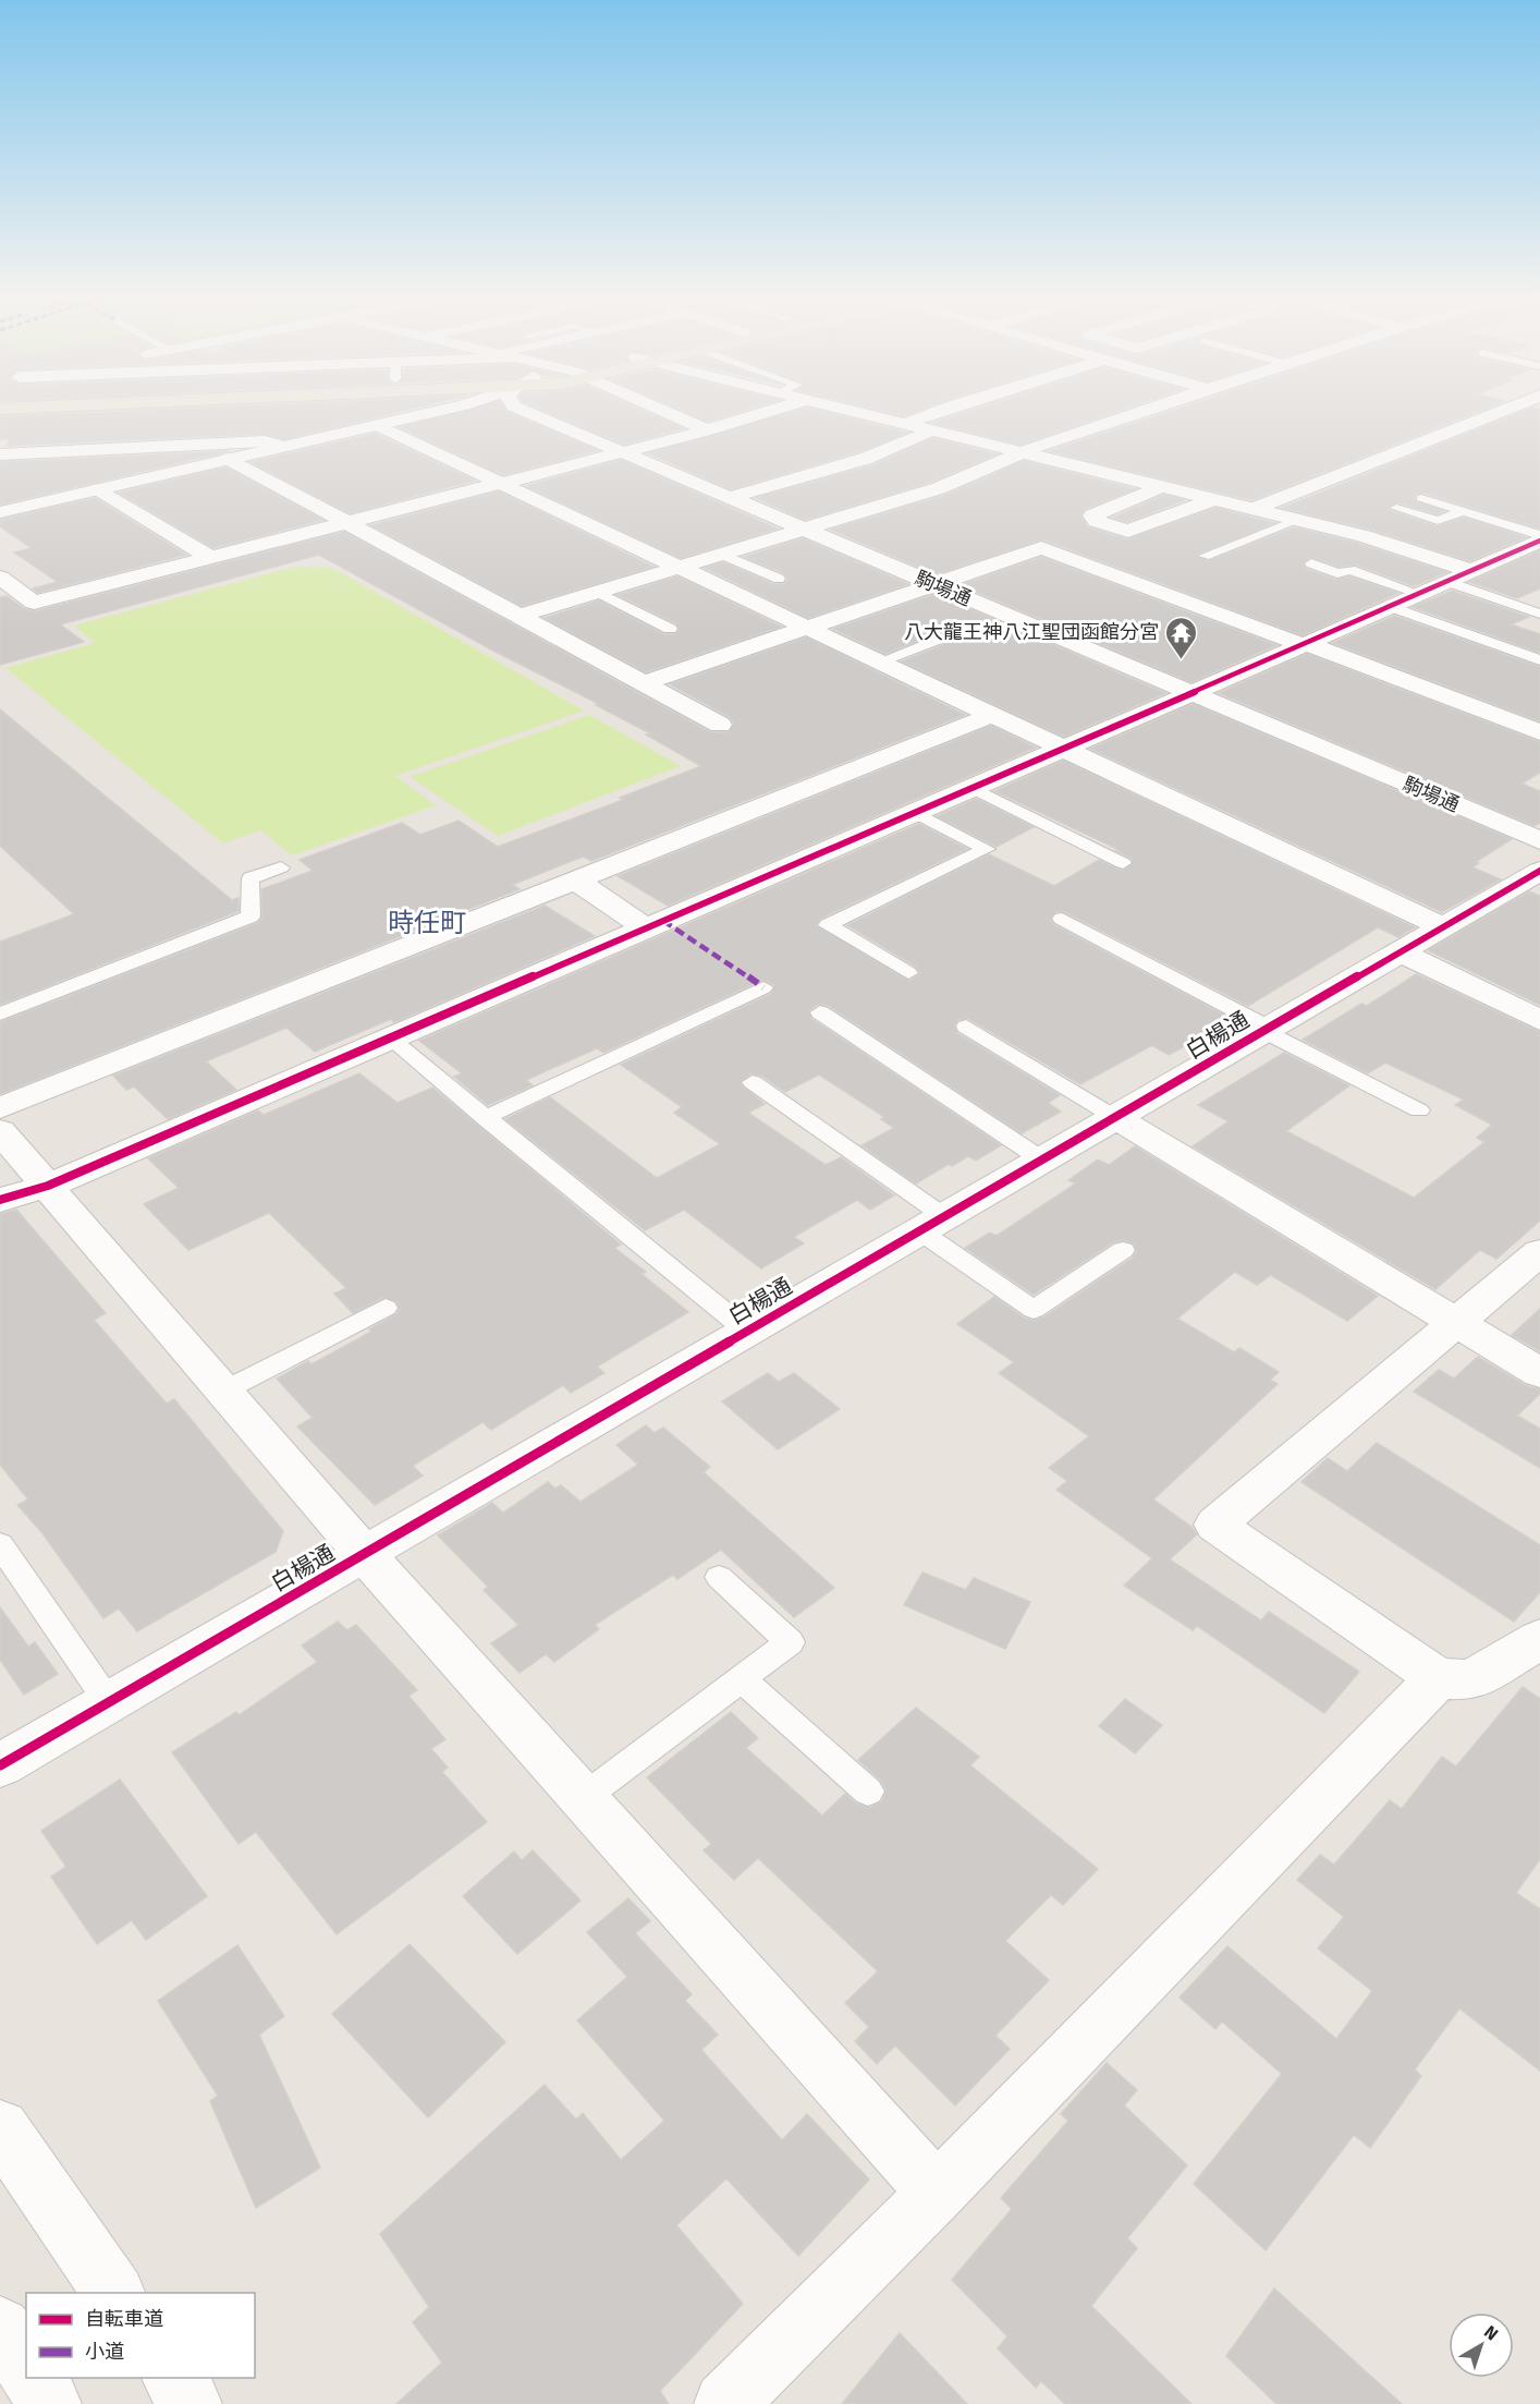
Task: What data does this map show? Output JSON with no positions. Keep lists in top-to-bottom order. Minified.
{"streets":{"street":["駒場通","白楊通"]},"districts":["時任町"],"places":{"temple":["八大龍王神八江聖団函館分宮"]},"legend":["自転車道","小道"],"north":"top right"}
